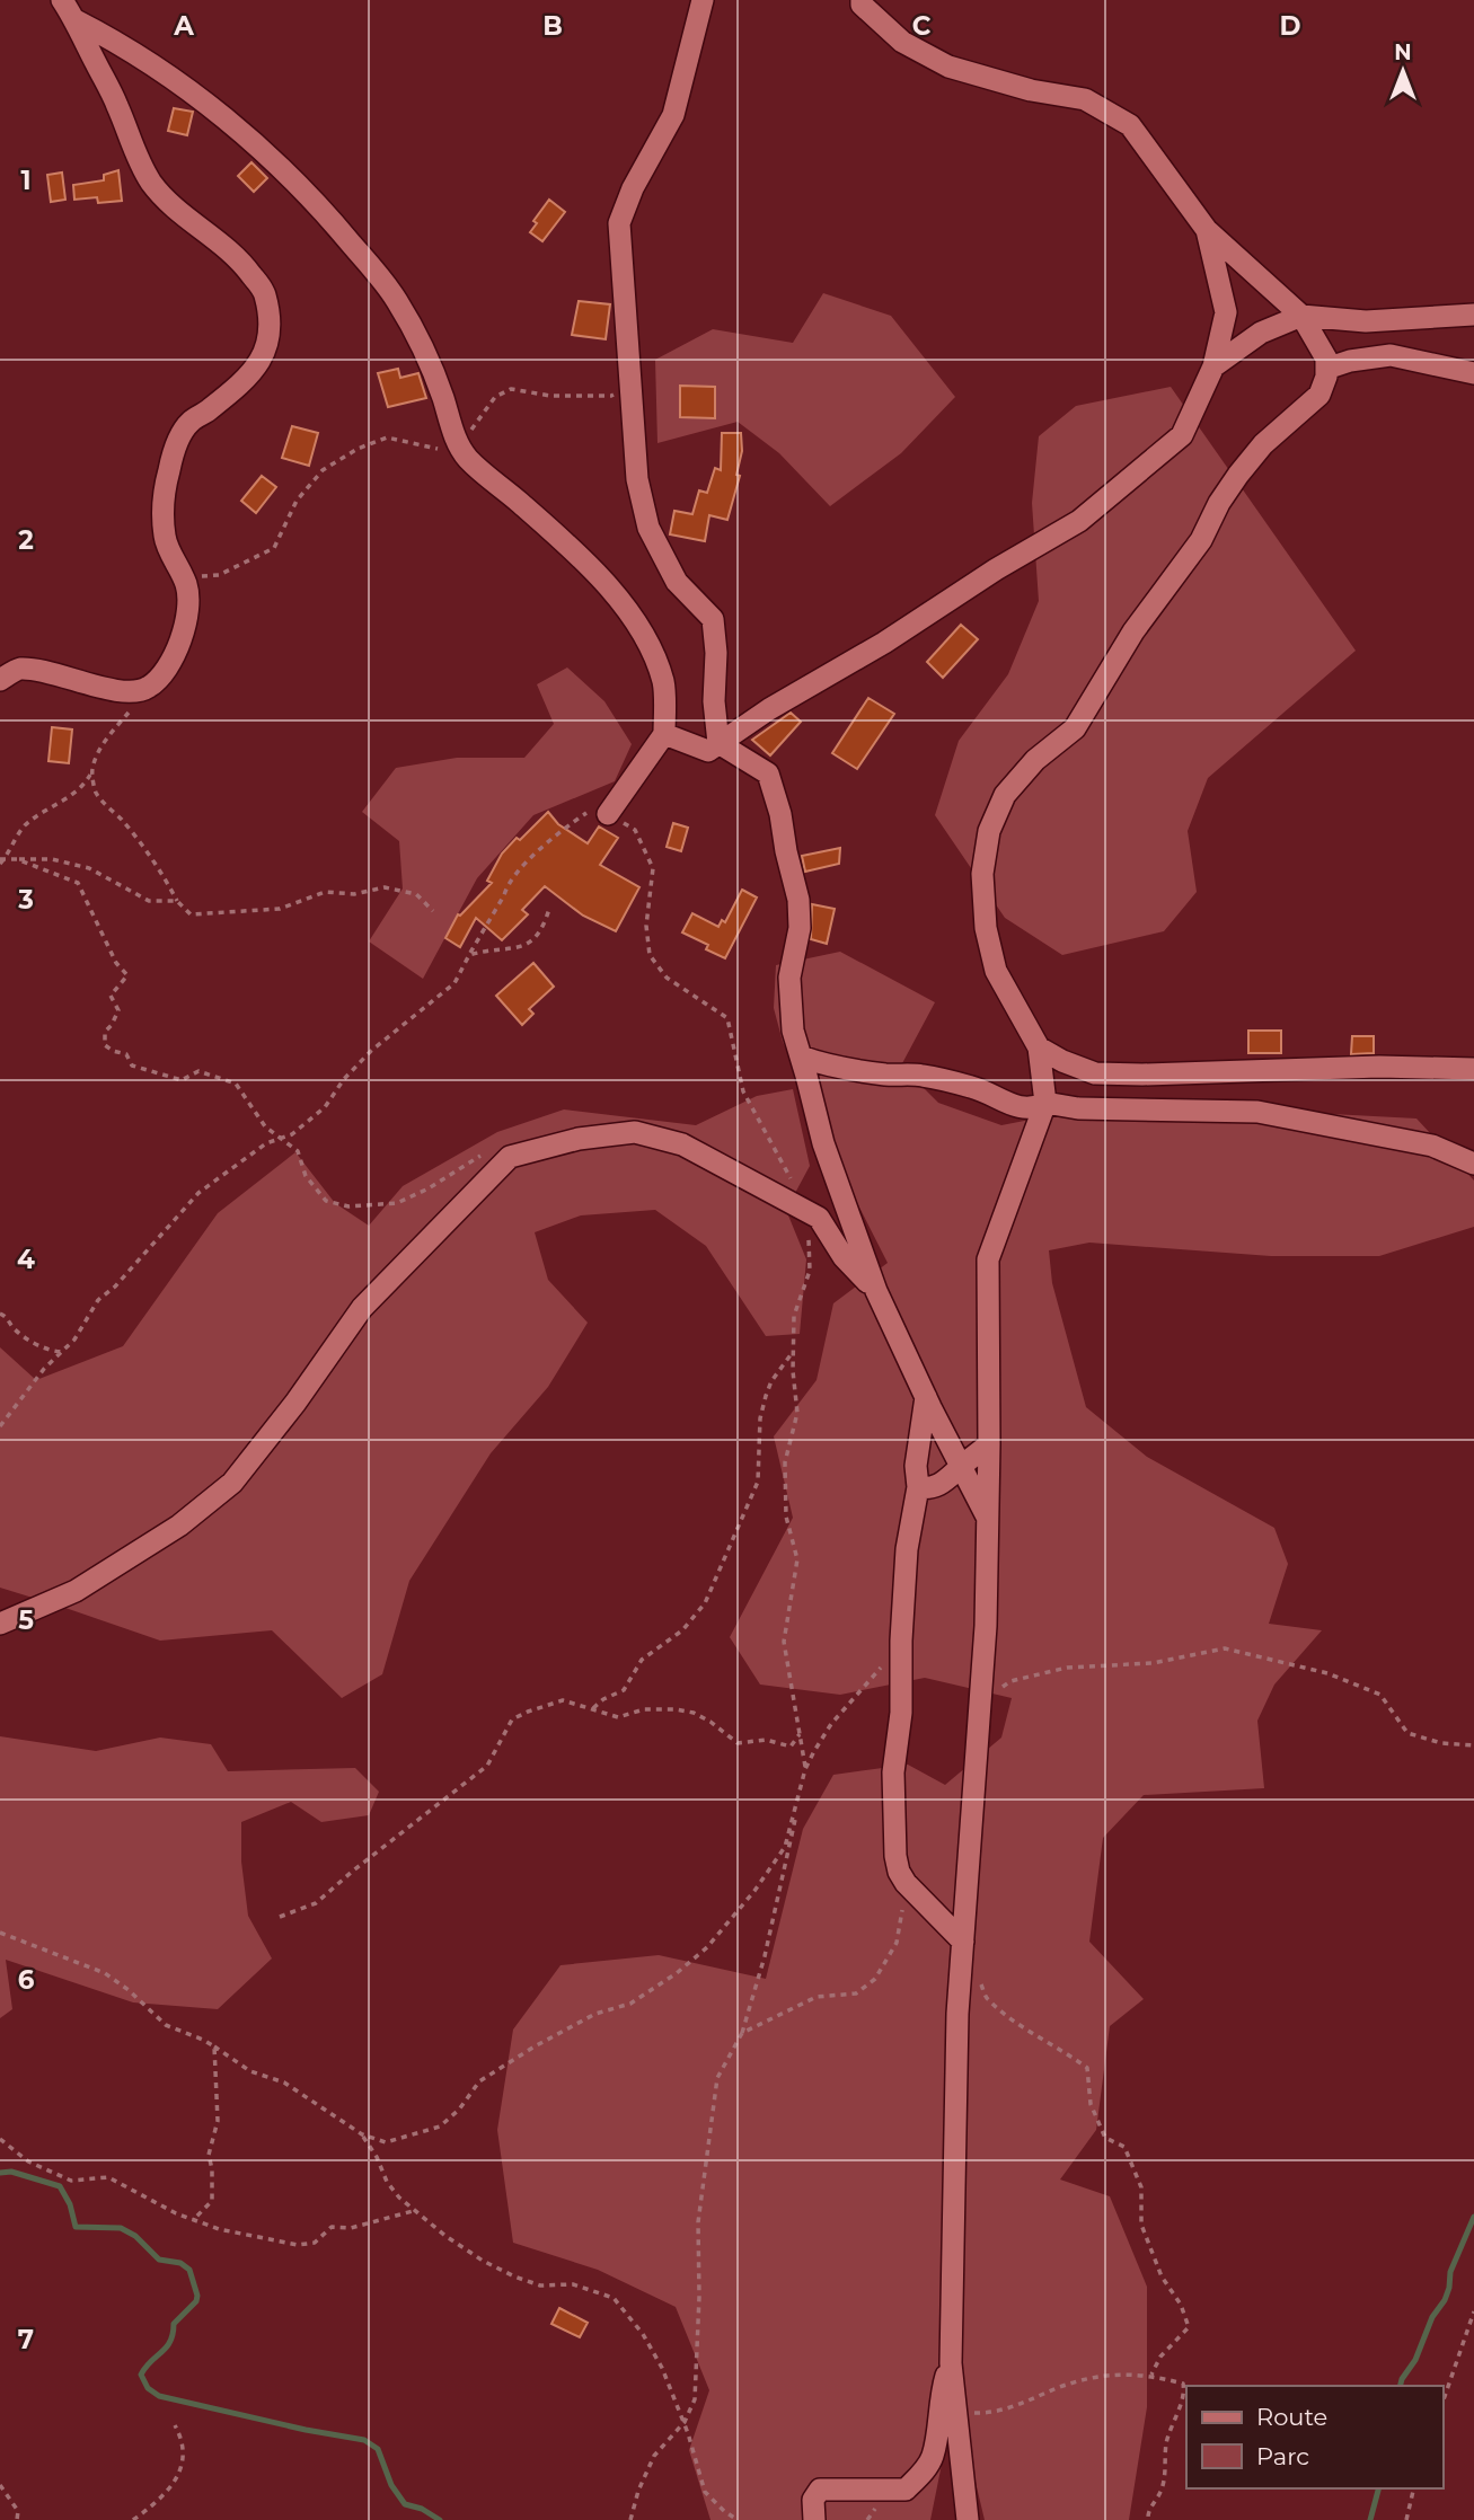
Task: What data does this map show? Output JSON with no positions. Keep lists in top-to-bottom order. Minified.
{"legend":["Route","Parc"],"north":"top","grid":{"columns":["A","B","C","D"],"rows":["1","2","3","4","5","6","7"]}}
